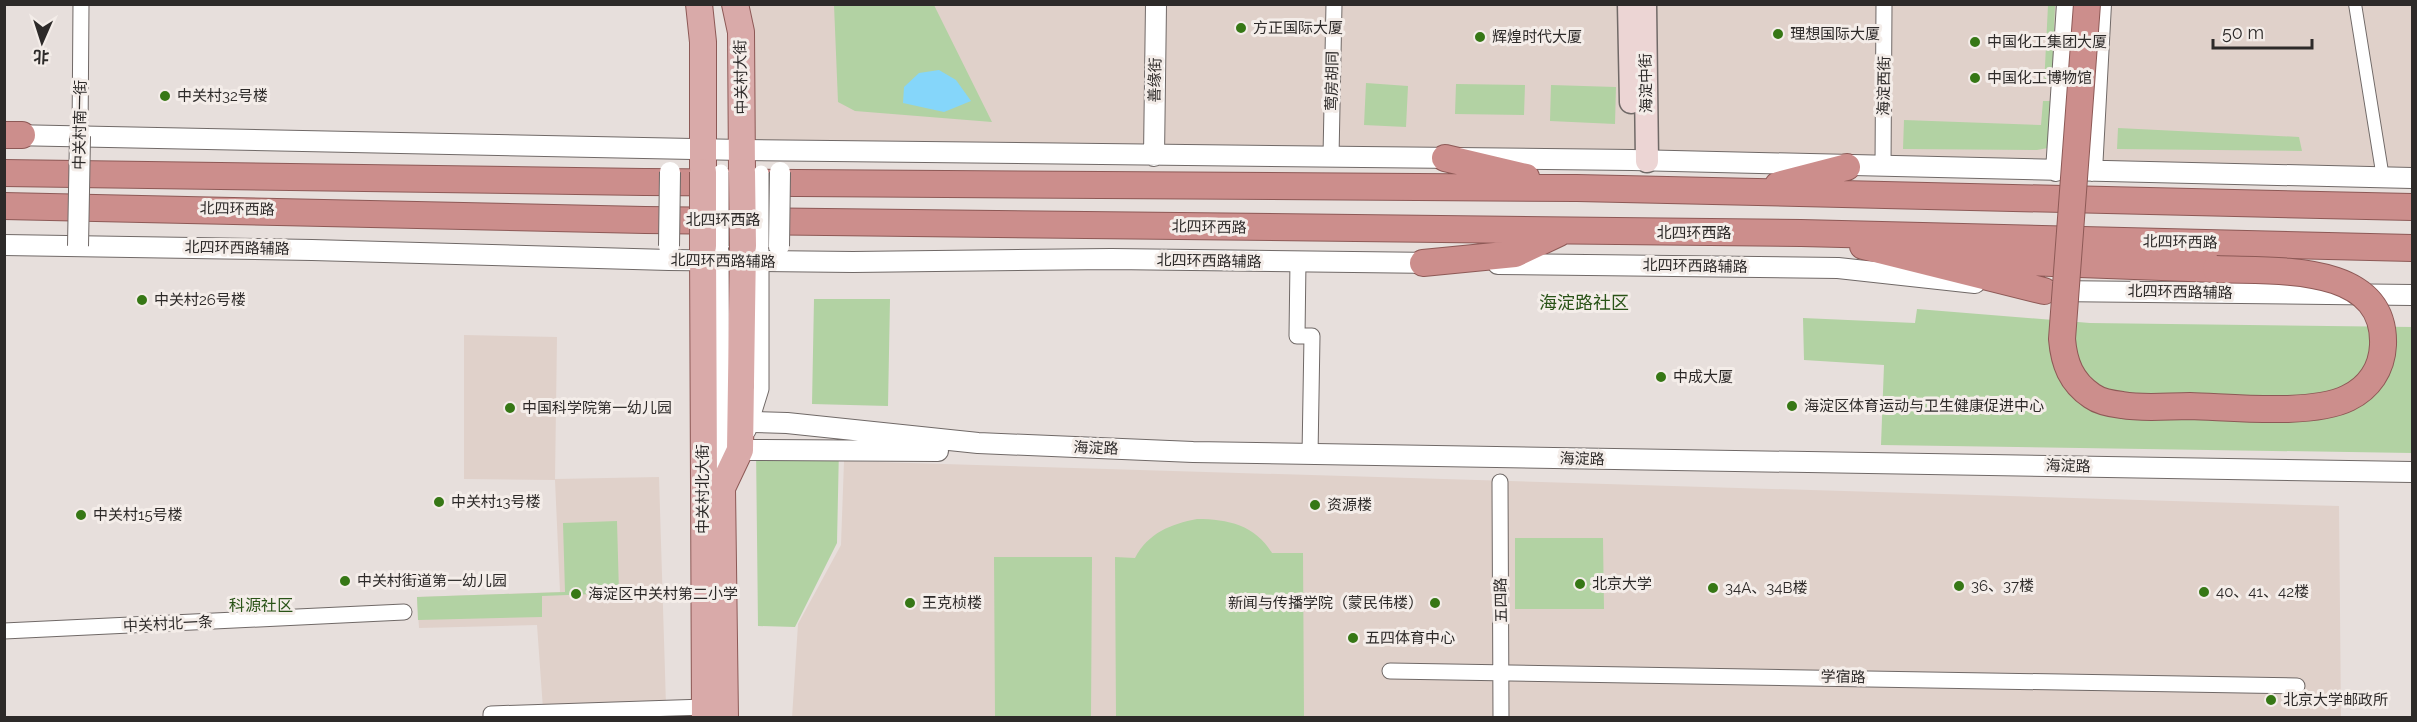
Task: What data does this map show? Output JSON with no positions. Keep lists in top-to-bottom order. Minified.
{"streets":{"highway":["北四环西路"],"main road":["中关村大街","海淀中街","中关村北大街"],"street":["善缘街","莺房胡同","海淀西街","中关村南一街","北四环西路辅路","海淀路","五四路","中关村北一条","学宿路"]},"crossings":[["中关村大街","北四环西路辅路"],["中关村大街","中关村北大街"],["中关村南一街","北四环西路辅路"],["北四环西路辅路","中关村北大街"],["海淀路","中关村北大街"],["五四路","学宿路"]],"districts":["海淀路社区","科源社区"],"places":["方正国际大厦","理想国际大厦","辉煌时代大厦","中国化工集团大厦","中国化工博物馆","中关村32号楼","中关村26号楼","中成大厦","海淀区体育运动与卫生健康促进中心","中国科学院第一幼儿园","中关村13号楼","资源楼","中关村15号楼","中关村街道第一幼儿园","北京大学","36、37楼","34A、34B楼","40、41、42楼","海淀区中关村第二小学","王克桢楼","新闻与传播学院（蒙民伟楼）","五四体育中心","北京大学邮政所"],"scale_bar":"50 m","north":"bottom"}
